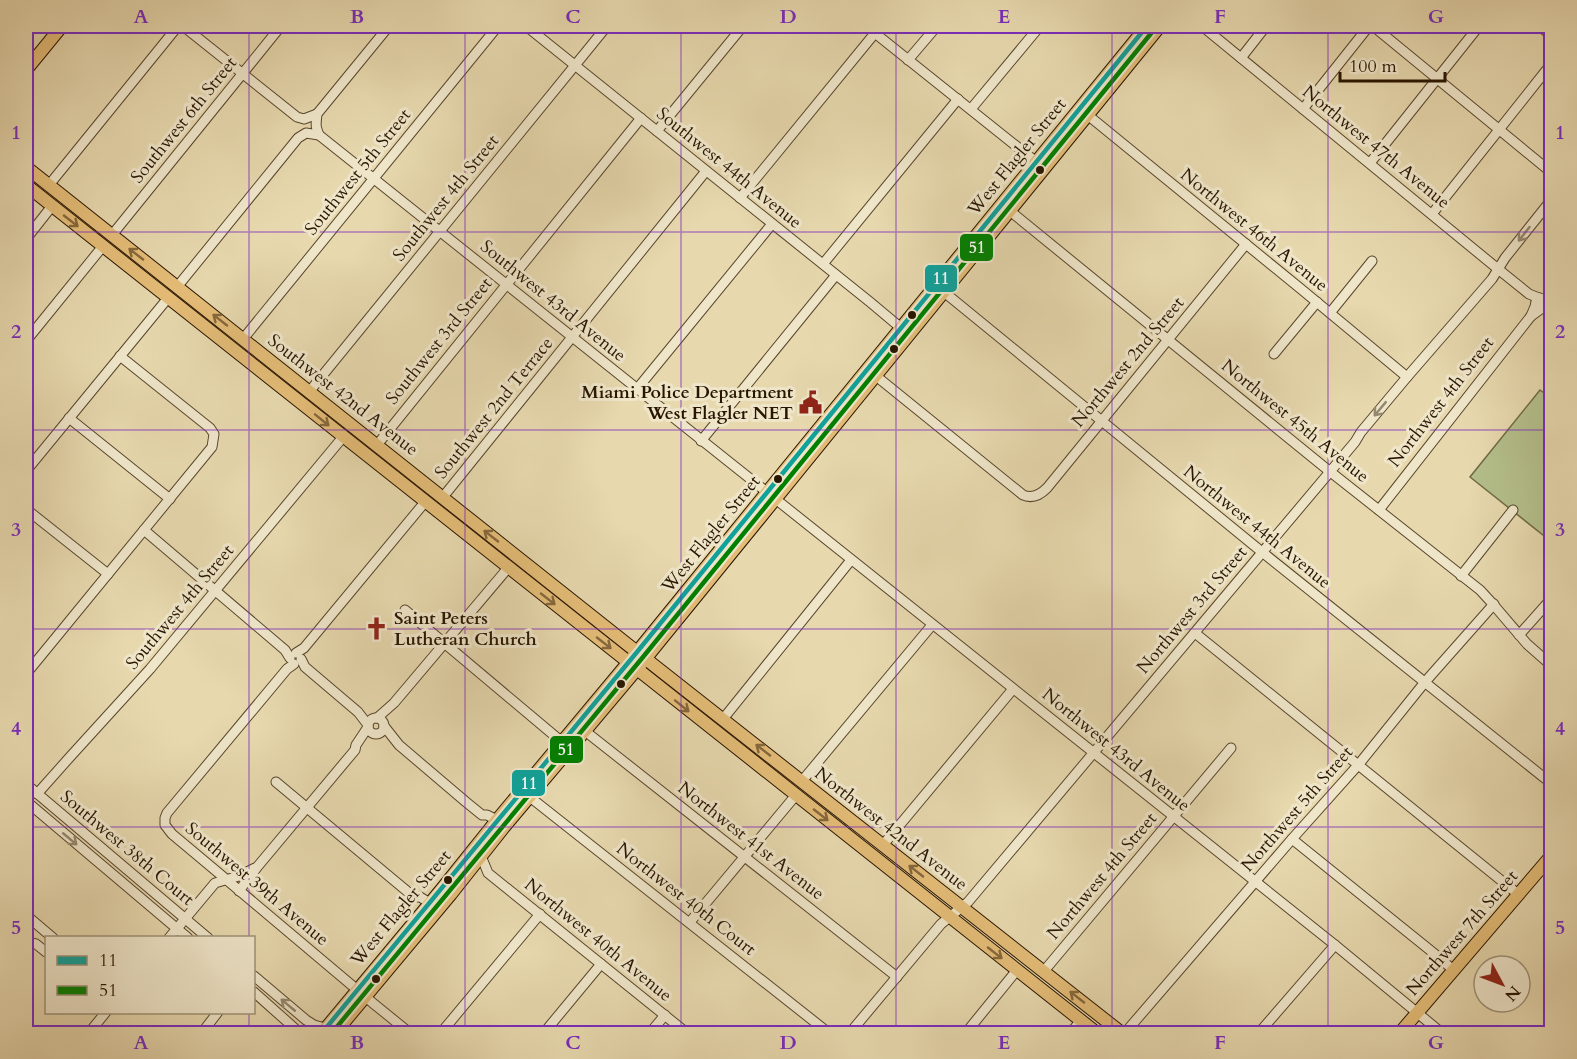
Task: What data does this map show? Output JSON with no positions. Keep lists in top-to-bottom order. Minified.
{"streets":{"main road":["West Flagler Street","Southwest 42nd Avenue","Northwest 42nd Avenue","Northwest 7th Street"],"street":["Southwest 6th Street","Northwest 47th Avenue","Southwest 44th Avenue","Southwest 5th Street","Southwest 4th Street","Northwest 46th Avenue","Southwest 43rd Avenue","Southwest 3rd Street","Northwest 2nd Street","Northwest 4th Street","Southwest 2nd Terrace","Northwest 45th Avenue","Northwest 44th Avenue","Northwest 3rd Street","Northwest 43rd Avenue","Northwest 5th Street","Northwest 41st Avenue","Southwest 38th Court","Southwest 39th Avenue","Northwest 40th Court","Northwest 40th Avenue"]},"crossings":[["Southwest 6th Street","Southwest 43rd Avenue"],["Southwest 6th Street","Southwest 42nd Avenue"],["Northwest 47th Avenue","Northwest 4th Street"],["Northwest 47th Avenue","Northwest 3rd Street"],["West Flagler Street","Southwest 44th Avenue"],["West Flagler Street","Northwest 46th Avenue"],["West Flagler Street","Southwest 43rd Avenue"],["West Flagler Street","Northwest 2nd Street"],["West Flagler Street","Southwest 42nd Avenue"],["West Flagler Street","Northwest 45th Avenue"],["West Flagler Street","Northwest 44th Avenue"],["West Flagler Street","Northwest 43rd Avenue"],["West Flagler Street","Northwest 42nd Avenue"],["West Flagler Street","Northwest 41st Avenue"],["West Flagler Street","Southwest 39th Avenue"],["West Flagler Street","Northwest 40th Court"],["West Flagler Street","Northwest 40th Avenue"],["Southwest 44th Avenue","Southwest 4th Street"],["Southwest 44th Avenue","Southwest 3rd Street"],["Southwest 44th Avenue","Southwest 2nd Terrace"],["Southwest 5th Street","Southwest 43rd Avenue"],["Southwest 5th Street","Southwest 42nd Avenue"],["Southwest 4th Street","Southwest 43rd Avenue"],["Southwest 4th Street","Southwest 42nd Avenue"],["Southwest 4th Street","Southwest 38th Court"],["Northwest 46th Avenue","Northwest 2nd Street"],["Northwest 46th Avenue","Northwest 3rd Street"],["Southwest 43rd Avenue","Southwest 3rd Street"],["Southwest 43rd Avenue","Southwest 2nd Terrace"],["Southwest 43rd Avenue","Northwest 43rd Avenue"],["Southwest 3rd Street","Southwest 42nd Avenue"],["Northwest 2nd Street","Northwest 45th Avenue"],["Northwest 2nd Street","Northwest 44th Avenue"],["Southwest 42nd Avenue","Southwest 2nd Terrace"],["Southwest 42nd Avenue","Northwest 42nd Avenue"],["Northwest 4th Street","Northwest 45th Avenue"],["Northwest 4th Street","Northwest 43rd Avenue"],["Northwest 4th Street","Northwest 42nd Avenue"],["Northwest 45th Avenue","Northwest 3rd Street"],["Northwest 45th Avenue","Northwest 5th Street"],["Northwest 44th Avenue","Northwest 3rd Street"],["Northwest 44th Avenue","Northwest 5th Street"],["Northwest 3rd Street","Northwest 43rd Avenue"],["Northwest 3rd Street","Northwest 42nd Avenue"],["Northwest 3rd Street","Northwest 41st Avenue"],["Northwest 43rd Avenue","Northwest 5th Street"],["Northwest 43rd Avenue","Northwest 7th Street"],["Northwest 5th Street","Northwest 42nd Avenue"]],"places":{"public building":["Miami Police Department West Flagler NET"],"church":["Saint Peters Lutheran Church"]},"lines":["transit line 11","transit line 51"],"legend":["11","51"],"scale_bar":"100 m","north":"bottom right","grid":{"columns":["A","B","C","D","E","F","G"],"rows":["1","2","3","4","5"]}}
